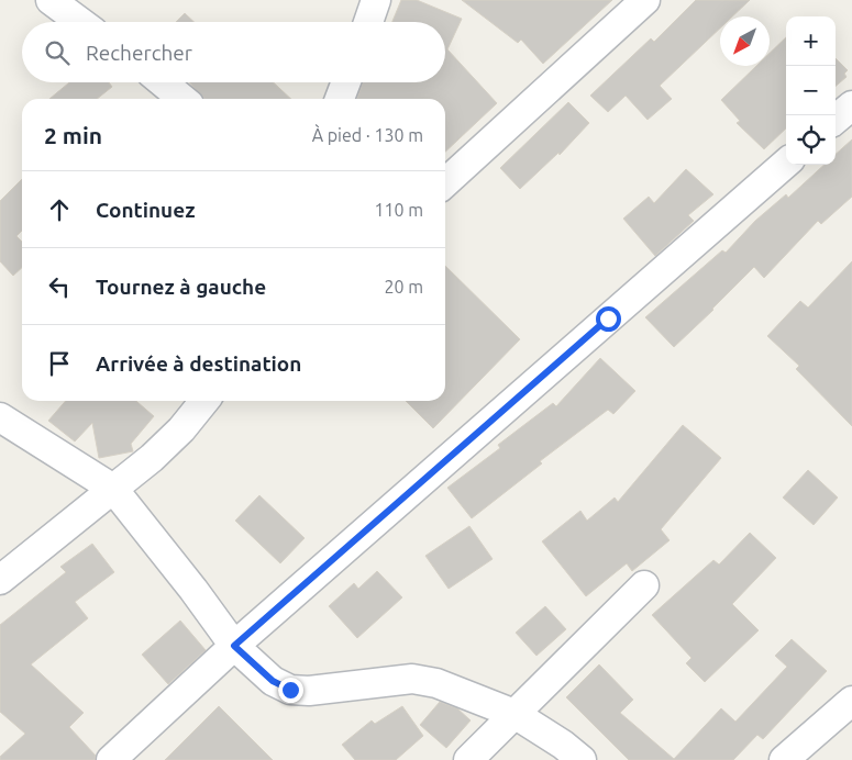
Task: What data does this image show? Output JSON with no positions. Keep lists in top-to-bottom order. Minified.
{"north":"bottom left","page":{"map_buttons":["+","−"],"search":"Rechercher","heading":["2 min","À pied · 130 m"],"list":[["Continuez","110 m"],["Tournez à gauche","20 m"],"Arrivée à destination"]}}
